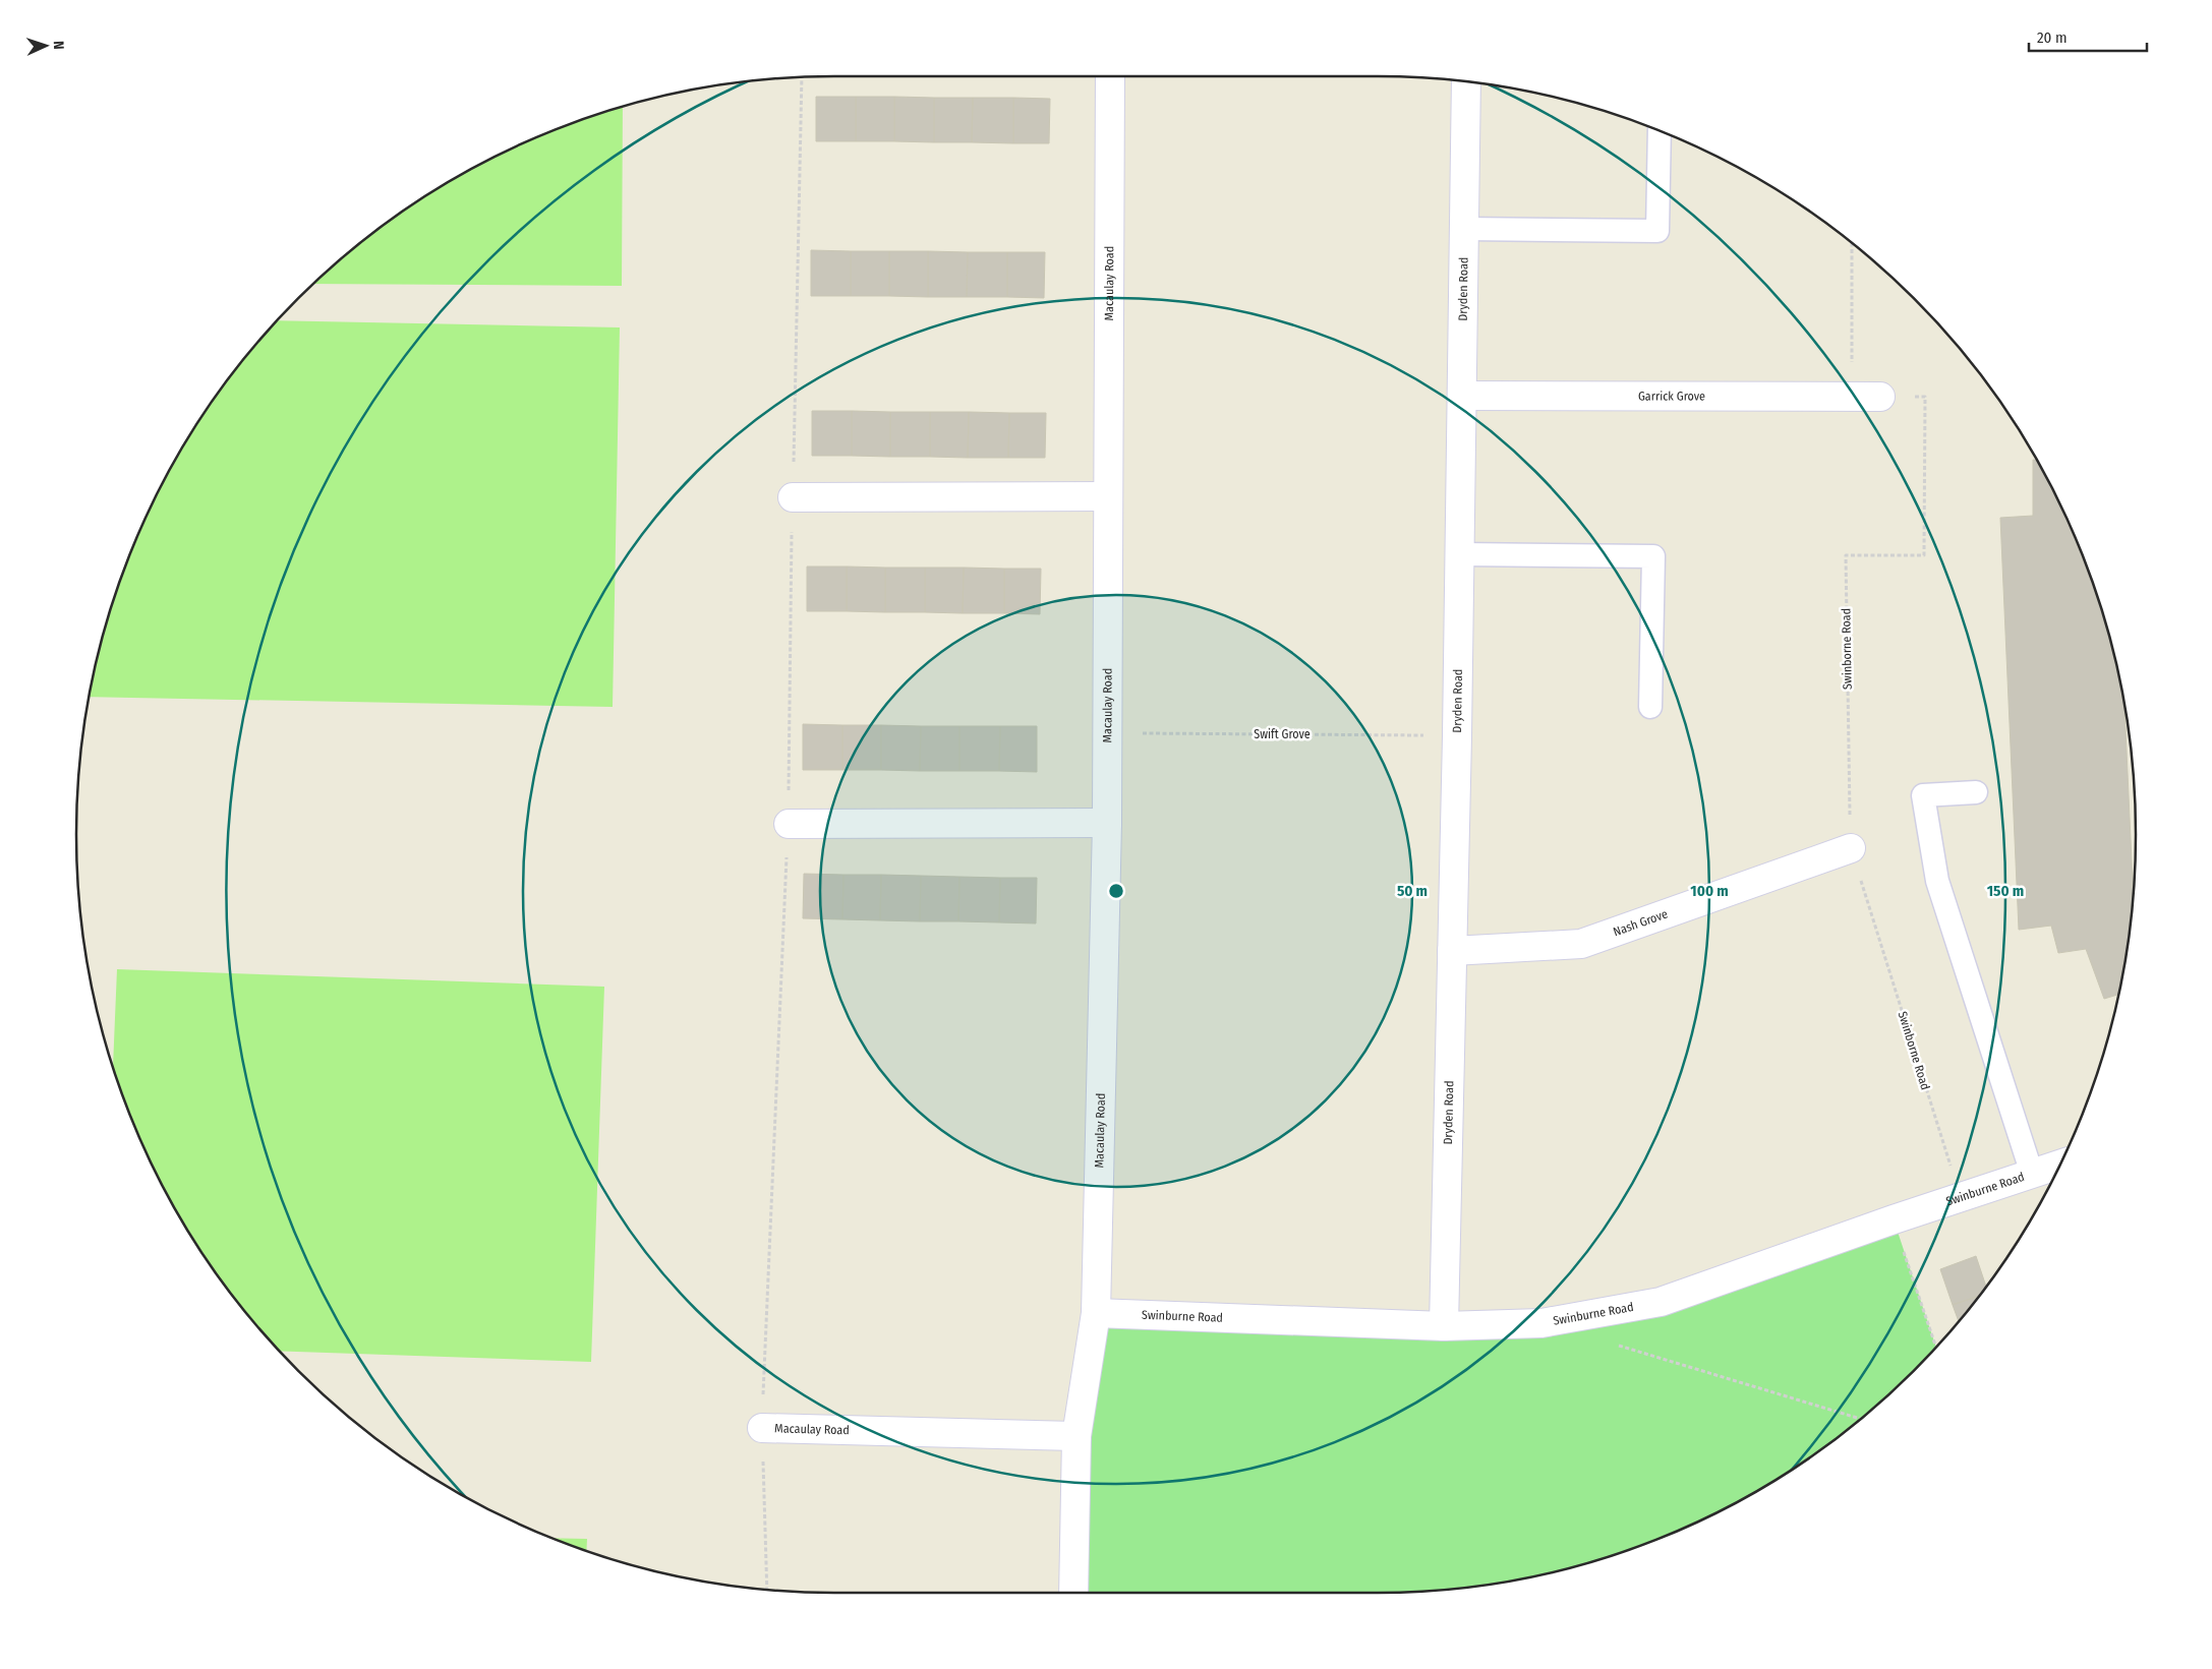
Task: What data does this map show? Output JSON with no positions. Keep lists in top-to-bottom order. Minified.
{"streets":{"street":["Macaulay Road","Dryden Road","Garrick Grove","Nash Grove","Swinburne Road"],"path":["Swinborne Road","Swift Grove"]},"crossings":[["Macaulay Road","Swift Grove"],["Macaulay Road","Swinburne Road"],["Dryden Road","Garrick Grove"],["Dryden Road","Swift Grove"],["Dryden Road","Nash Grove"],["Dryden Road","Swinburne Road"],["Garrick Grove","Swinborne Road"],["Swinborne Road","Nash Grove"],["Swinborne Road","Swinburne Road"]],"scale_bar":"20 m","north":"right","rings":["50 m","100 m","150 m"]}
